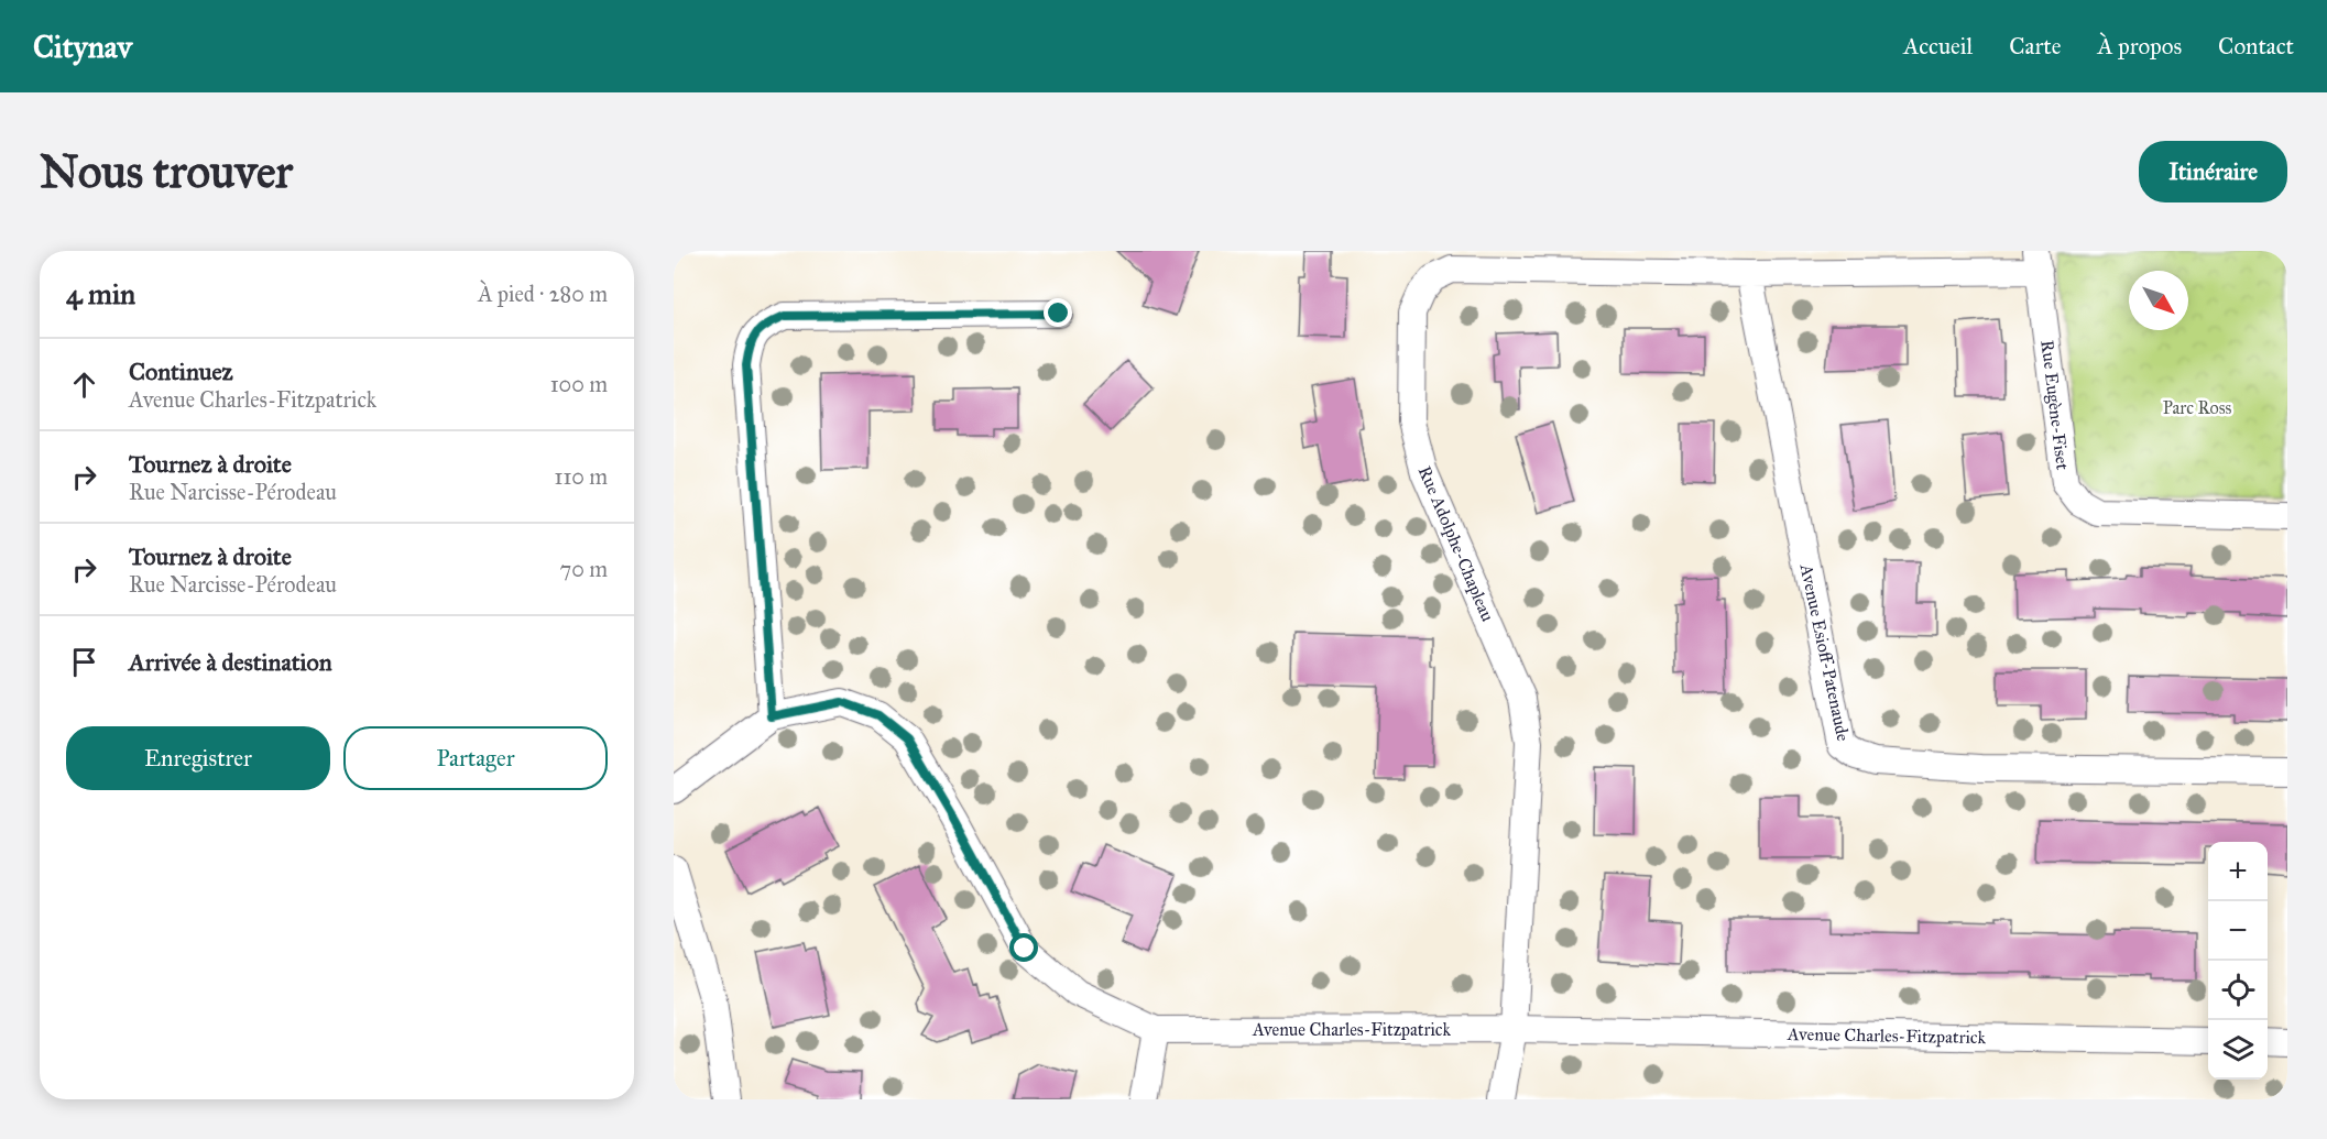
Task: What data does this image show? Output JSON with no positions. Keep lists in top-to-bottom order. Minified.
{"streets":{"street":["Rue Eugène-Fiset","Rue Adolphe-Chapleau","Avenue Esioff-Patenaude","Avenue Charles-Fitzpatrick"]},"crossings":[["Rue Eugène-Fiset","Rue Adolphe-Chapleau"],["Rue Adolphe-Chapleau","Avenue Esioff-Patenaude"],["Rue Adolphe-Chapleau","Avenue Charles-Fitzpatrick"]],"parks":["Parc Ross"],"north":"bottom right","page":{"header":"Citynav","nav":["Accueil","Carte","À propos","Contact"],"buttons":["Itinéraire",["Enregistrer","Partager"]],"title":"Nous trouver","heading":["4 min","À pied · 280 m"],"list":[["Continuez","Avenue Charles-Fitzpatrick","100 m"],["Tournez à droite","Rue Narcisse-Pérodeau","110 m"],["Tournez à droite","Rue Narcisse-Pérodeau","70 m"],"Arrivée à destination"],"map_buttons":["+","−"]}}
